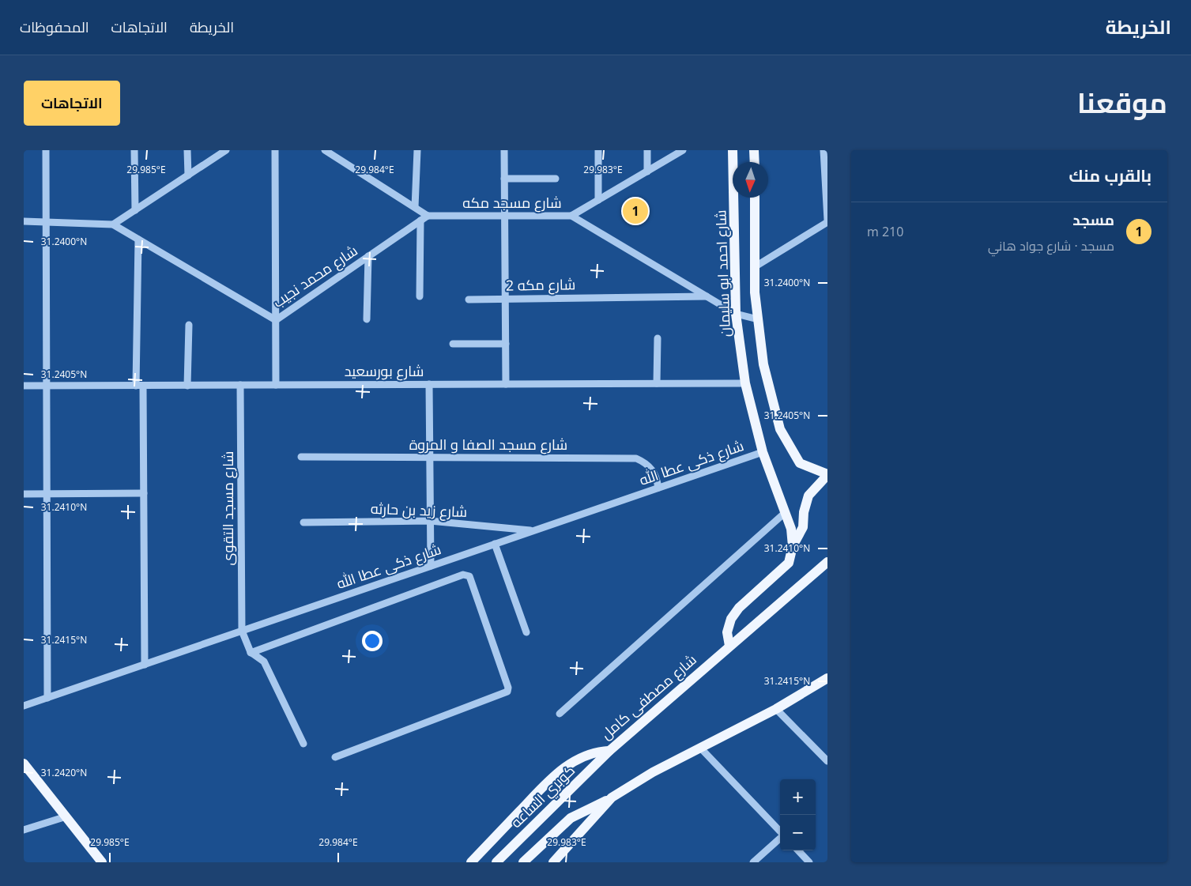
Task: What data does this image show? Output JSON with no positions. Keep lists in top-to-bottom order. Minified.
{"streets":{"main road":["شارع احمد ابو سليمان","شارع مصطفى كامل","كوبري الساعه"],"street":["شارع مسجد مكه","شارع محمد نجيب","شارع مكه 2","شارع بورسعيد","شارع مسجد الصفا و المروة","شارع ذكى عطا الله","شارع مسجد التقوى","شارع زيد بن حارثه"]},"crossings":[["شارع مسجد مكه","شارع احمد ابو سليمان"],["شارع مسجد مكه","شارع محمد نجيب"],["شارع مسجد مكه","شارع مكه 2"],["شارع احمد ابو سليمان","شارع بورسعيد"],["شارع احمد ابو سليمان","شارع ذكى عطا الله"],["شارع احمد ابو سليمان","شارع مصطفى كامل"],["شارع بورسعيد","شارع مسجد التقوى"],["شارع مسجد الصفا و المروة","شارع ذكى عطا الله"],["شارع ذكى عطا الله","شارع مسجد التقوى"],["شارع ذكى عطا الله","شارع زيد بن حارثه"],["شارع مصطفى كامل","كوبري الساعه"]],"north":"bottom","page":{"header":"الخريطة","nav":["الخريطة","الاتجاهات","المحفوظات"],"title":"موقعنا","buttons":"الاتجاهات","heading":"بالقرب منك","pins":"1","list":[{"mark":"1","name":"مسجد","note":"مسجد · شارع جواد هاني","value":"210 m"}],"map_buttons":["+","−"]},"coordinates":["29.985°E","29.984°E","29.983°E","31.2400°N","31.2405°N","31.2410°N","31.2415°N","31.2420°N"]}
